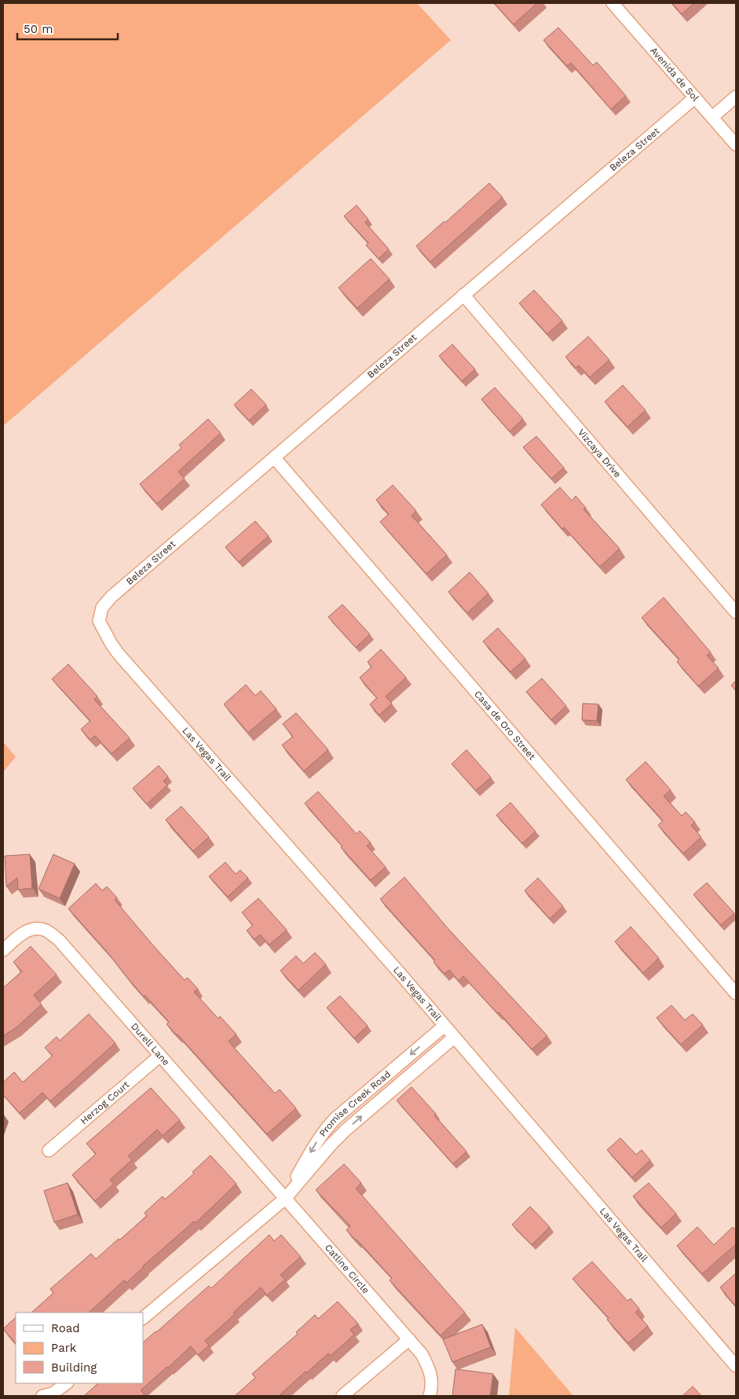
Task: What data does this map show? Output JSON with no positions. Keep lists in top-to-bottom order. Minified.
{"streets":{"street":["Avenida de Sol","Beleza Street","Vizcaya Drive","Casa de Oro Street","Las Vegas Trail","Durell Lane","Herzog Court","Promise Creek Road","Catline Circle"]},"crossings":[["Avenida de Sol","Beleza Street"],["Beleza Street","Vizcaya Drive"],["Beleza Street","Casa de Oro Street"],["Beleza Street","Las Vegas Trail"],["Las Vegas Trail","Promise Creek Road"],["Durell Lane","Herzog Court"],["Durell Lane","Promise Creek Road"],["Durell Lane","Catline Circle"],["Promise Creek Road","Catline Circle"]],"legend":["Road","Park","Building"],"scale_bar":"50 m"}
